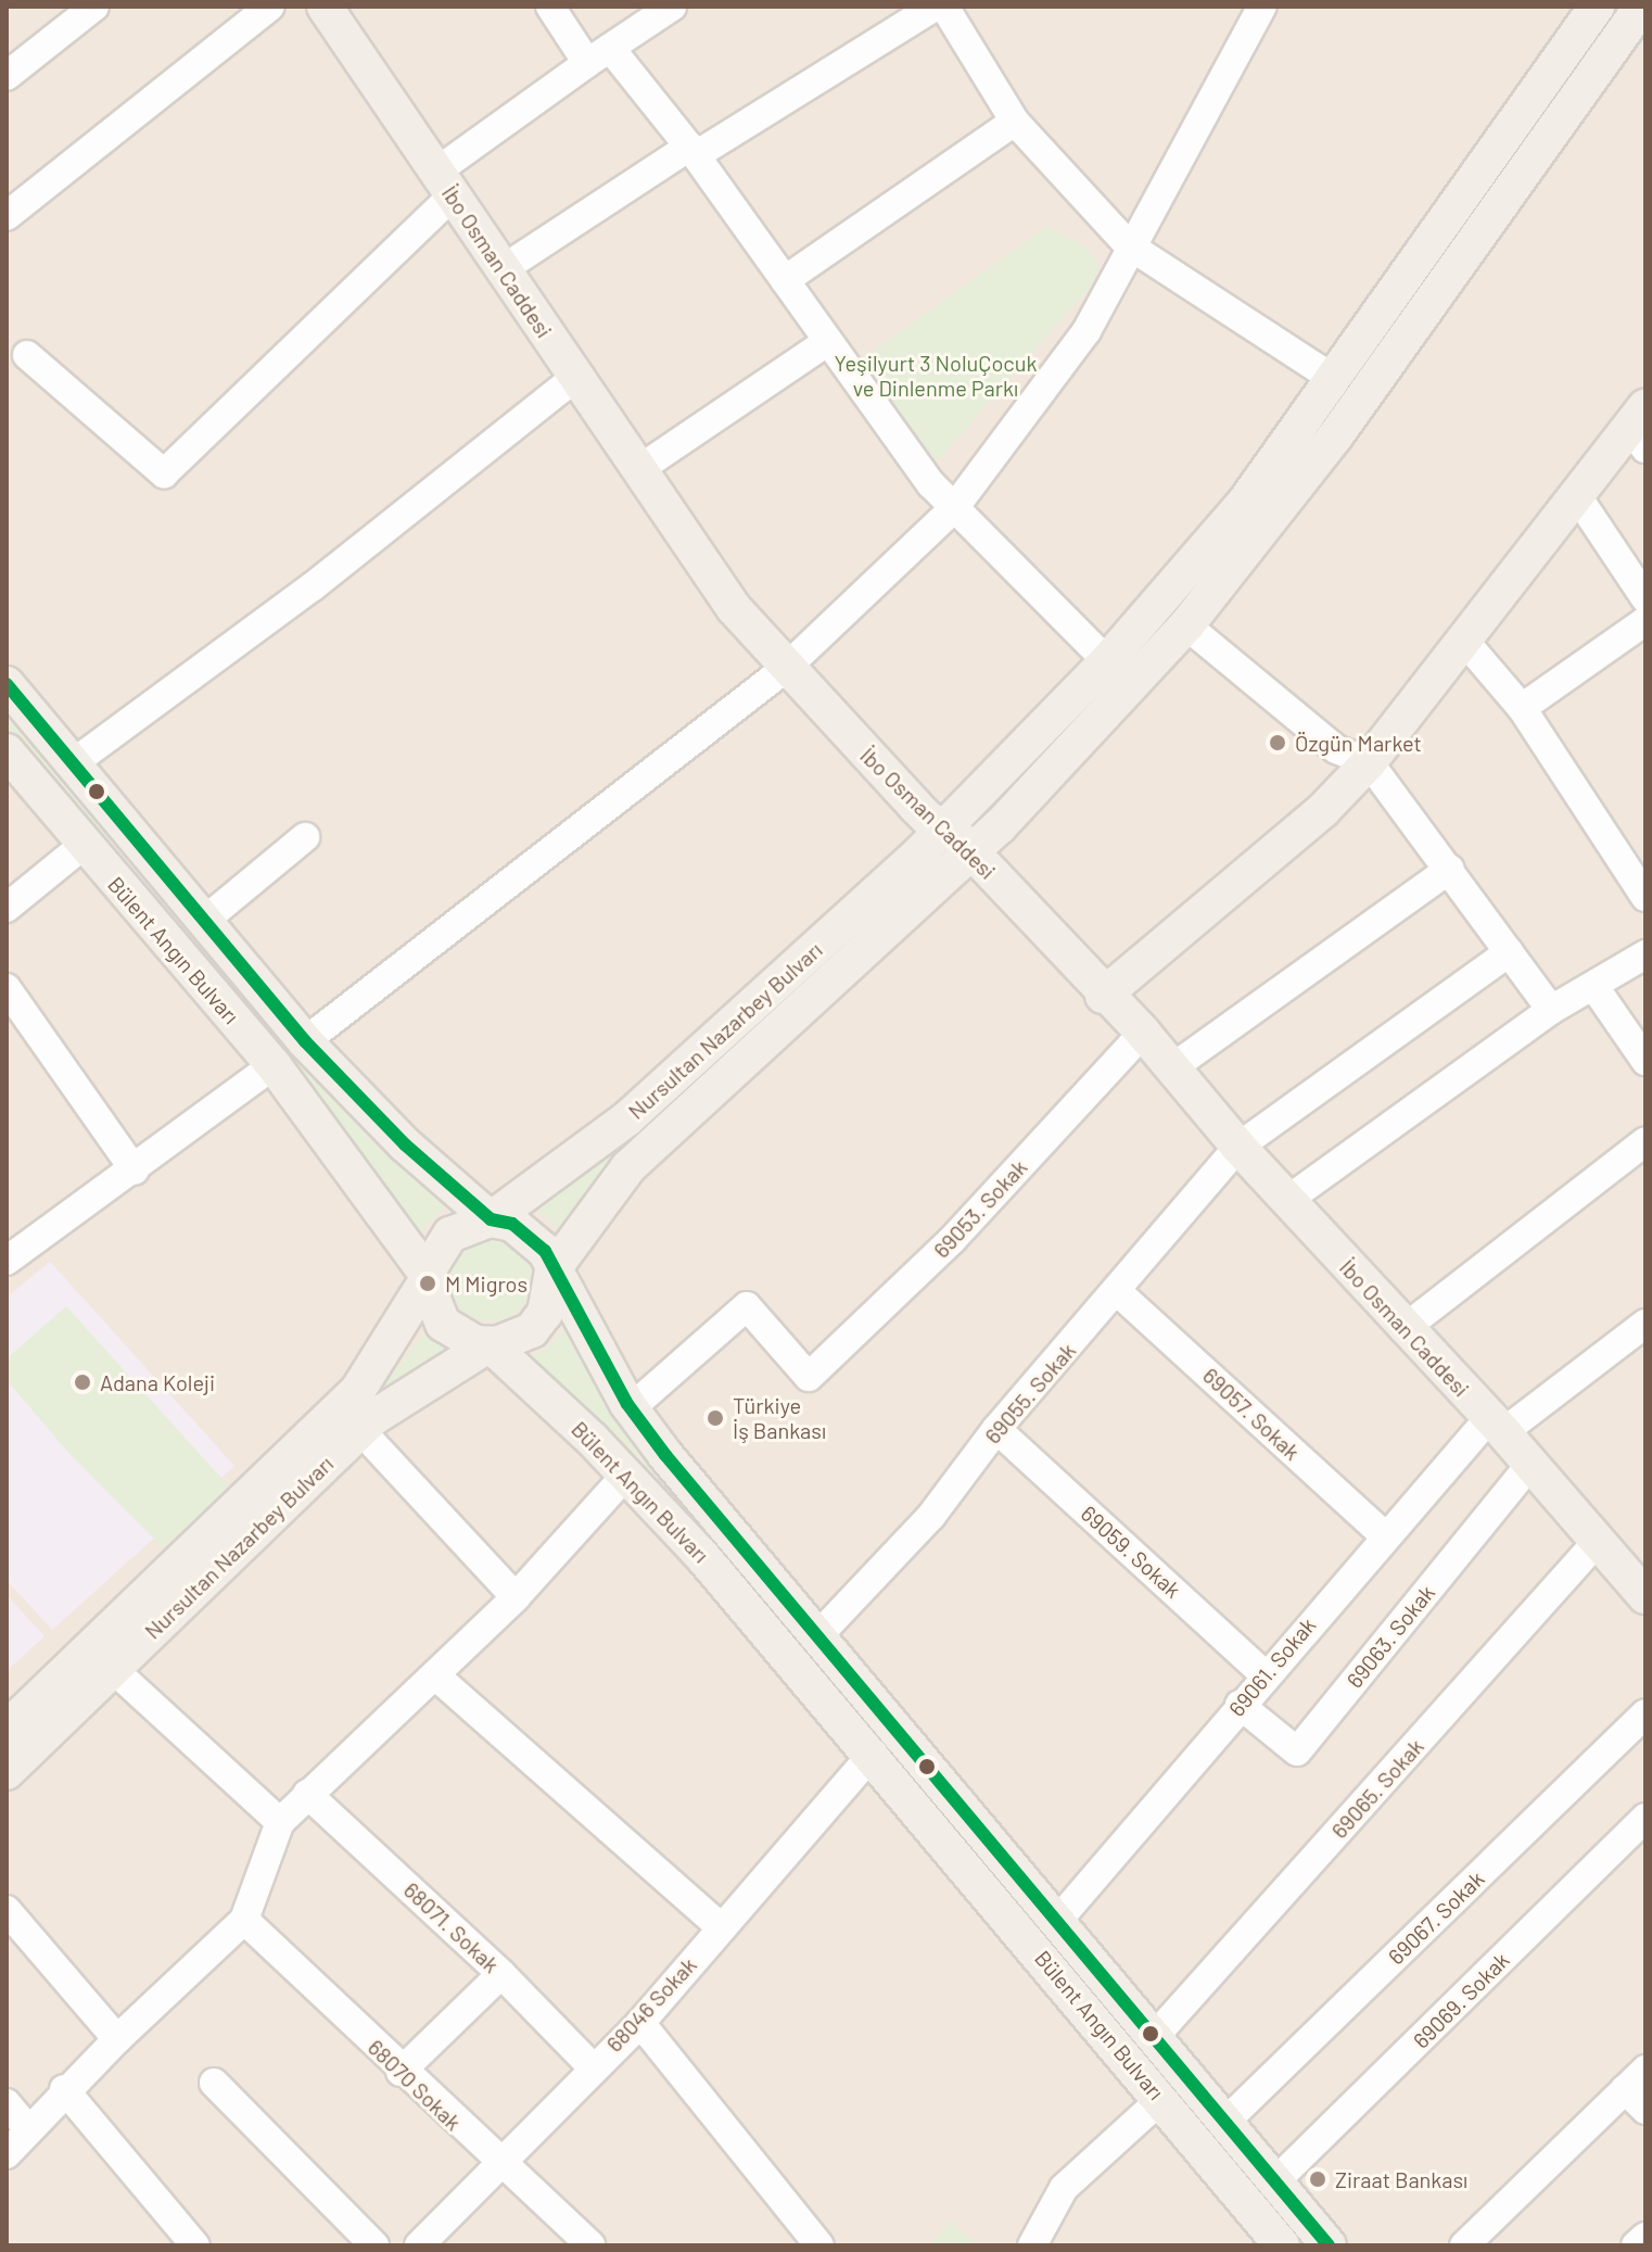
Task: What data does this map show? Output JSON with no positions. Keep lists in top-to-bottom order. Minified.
{"streets":{"main road":["İbo Osman Caddesi","Bülent Angın Bulvarı","Nursultan Nazarbey Bulvarı"],"street":["69053. Sokak","69055. Sokak","69057. Sokak","69059. Sokak","69063. Sokak","69061. Sokak","69065. Sokak","69067. Sokak","68071. Sokak","69069. Sokak","68046 Sokak","68070 Sokak"]},"crossings":[["İbo Osman Caddesi","Nursultan Nazarbey Bulvarı"],["İbo Osman Caddesi","69053. Sokak"],["İbo Osman Caddesi","69055. Sokak"],["İbo Osman Caddesi","69063. Sokak"],["İbo Osman Caddesi","69061. Sokak"],["İbo Osman Caddesi","69065. Sokak"],["Bülent Angın Bulvarı","Nursultan Nazarbey Bulvarı"],["Bülent Angın Bulvarı","69053. Sokak"],["Bülent Angın Bulvarı","69055. Sokak"],["Bülent Angın Bulvarı","69061. Sokak"],["Bülent Angın Bulvarı","69065. Sokak"],["Bülent Angın Bulvarı","69067. Sokak"],["Bülent Angın Bulvarı","69069. Sokak"],["Bülent Angın Bulvarı","68046 Sokak"],["69055. Sokak","69057. Sokak"],["69055. Sokak","69059. Sokak"],["69057. Sokak","69061. Sokak"],["69059. Sokak","69061. Sokak"],["69063. Sokak","69061. Sokak"],["68071. Sokak","68046 Sokak"],["68046 Sokak","68070 Sokak"]],"parks":["Yeşilyurt 3 NoluÇocuk ve Dinlenme Parkı"],"places":["Özgün Market","M Migros","Adana Koleji","Türkiye İş Bankası","Ziraat Bankası"]}
